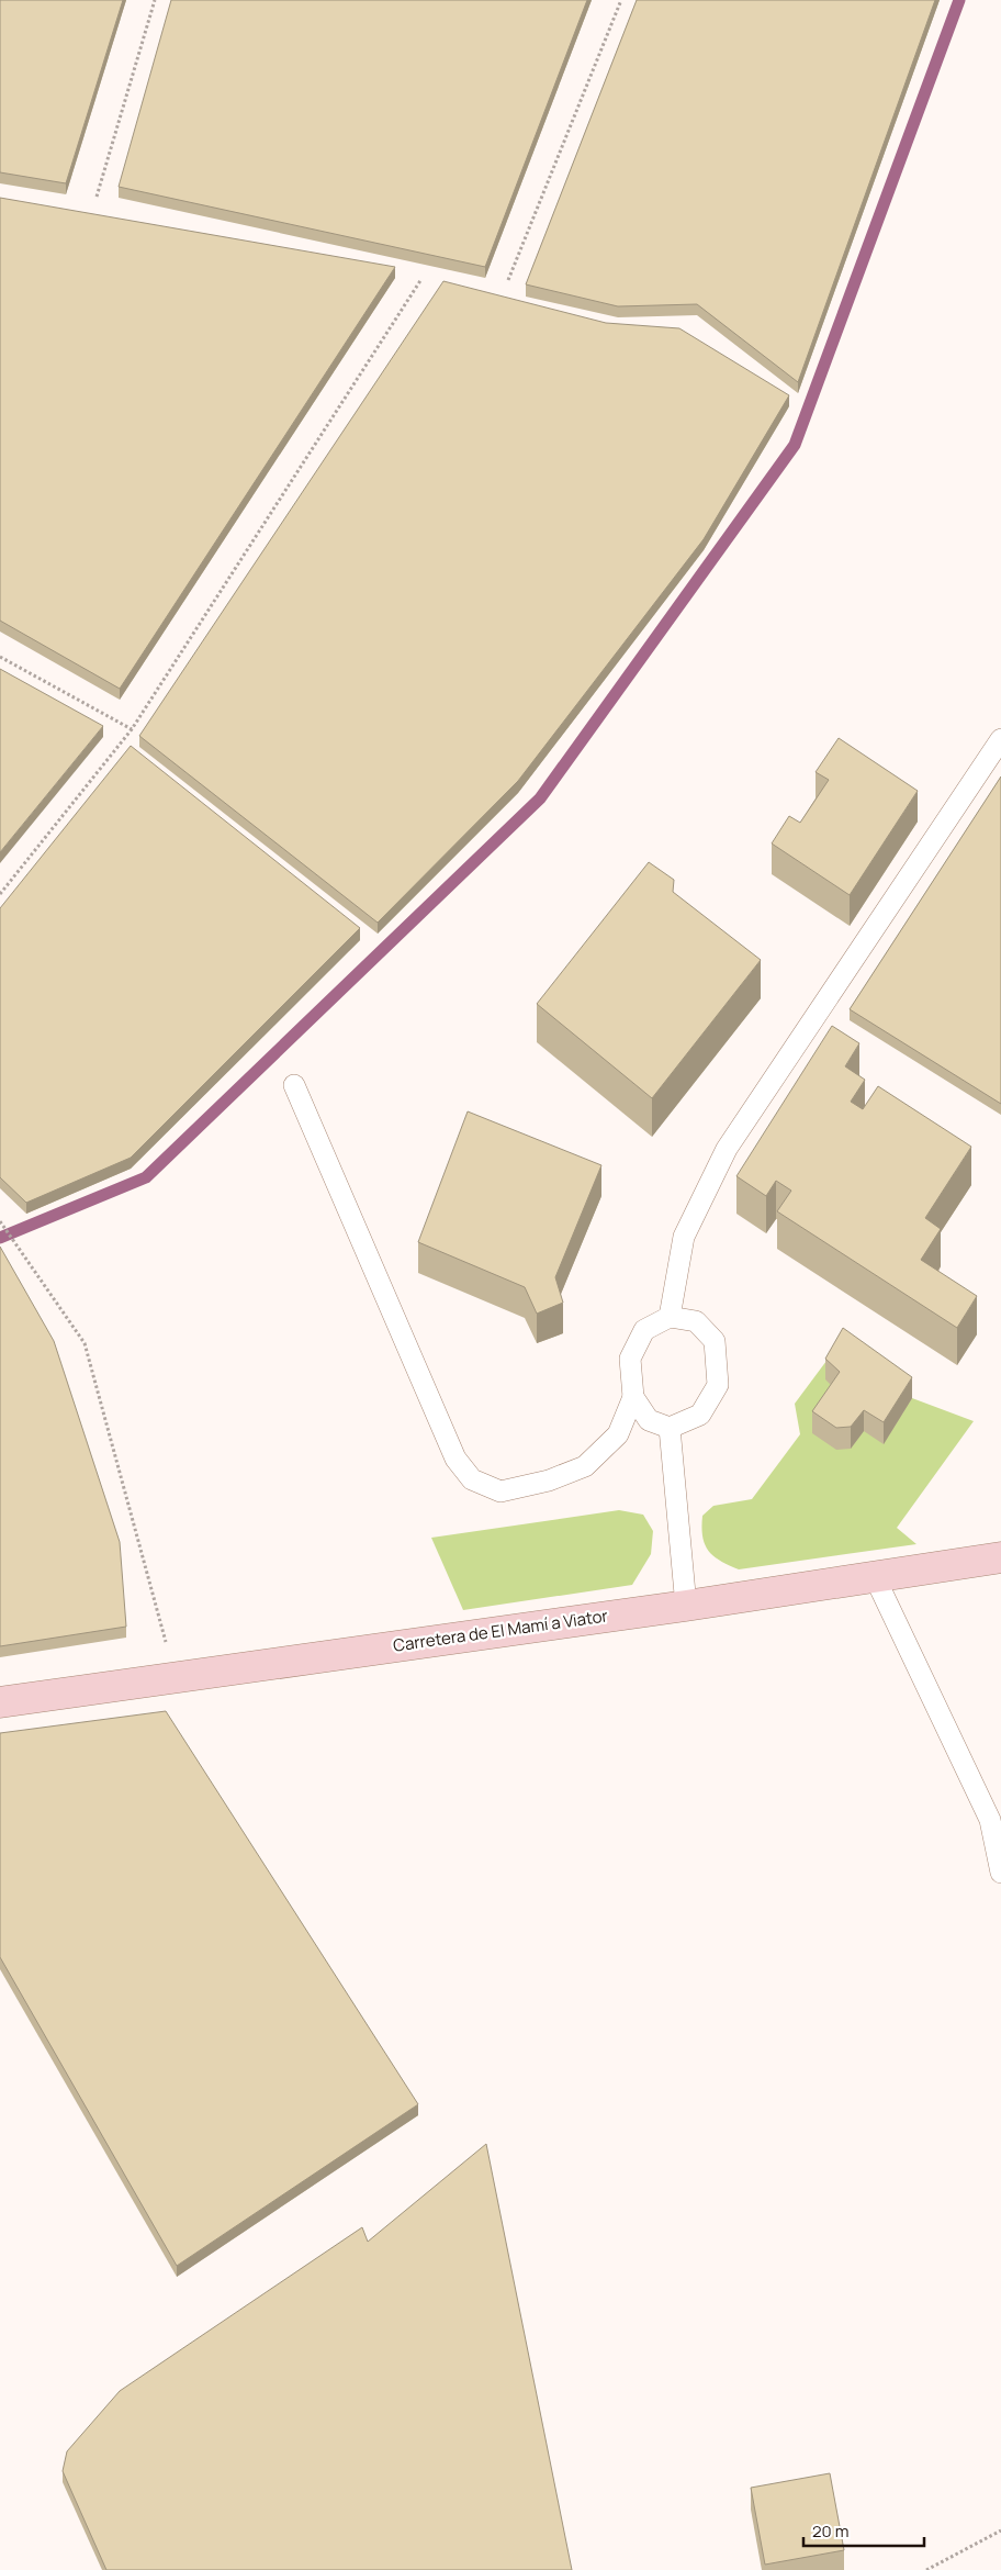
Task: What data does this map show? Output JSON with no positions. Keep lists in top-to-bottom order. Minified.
{"streets":{"street":["Carretera de El Mamí a Viator"]},"scale_bar":"20 m"}
